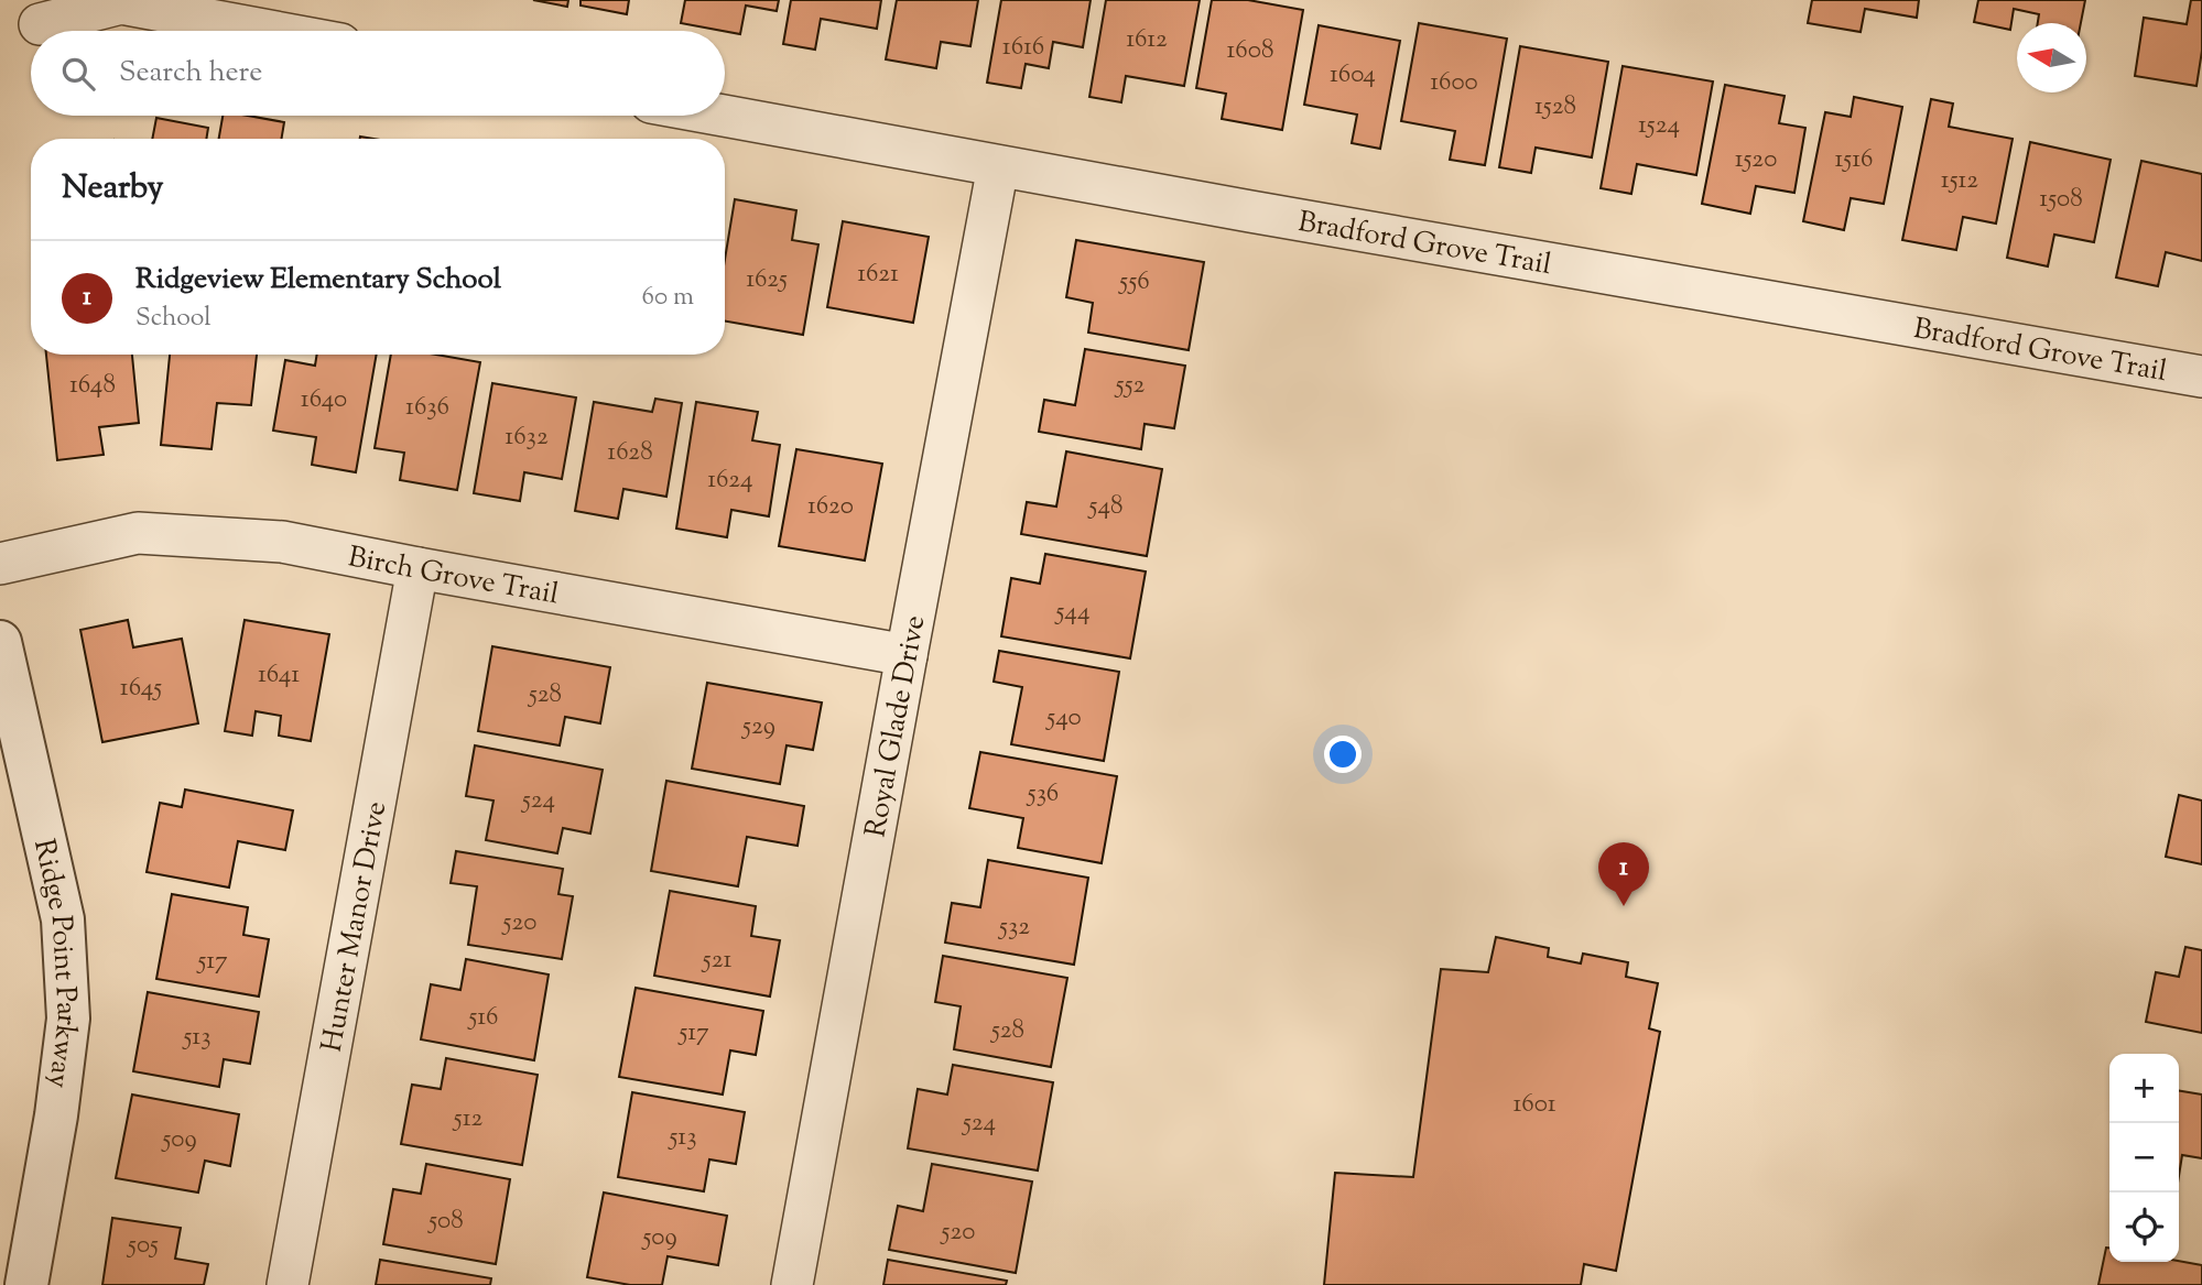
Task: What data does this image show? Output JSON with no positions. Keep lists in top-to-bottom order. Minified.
{"streets":{"street":["Bradford Grove Trail","Birch Grove Trail","Royal Glade Drive","Hunter Manor Drive","Ridge Point Parkway"]},"crossings":[["Bradford Grove Trail","Royal Glade Drive"],["Birch Grove Trail","Royal Glade Drive"],["Birch Grove Trail","Hunter Manor Drive"]],"house_numbers":["1612","1616","1608","1604","1600","1528","1524","1520","1516","1512","1508","1621","1625","556","1648","552","1640","1636","1632","1628","1624","1620","548","544","1641","1645","528","540","529","536","524","520","532","521","517","516","528","517","513","1601","512","524","513","509","508","520","509","505"],"north":"left","page":{"search":"Search here","heading":"Nearby","list":[{"mark":"1","name":"Ridgeview Elementary School","note":"School","value":"60 m"}],"pins":"1","map_buttons":["+","−"]}}
